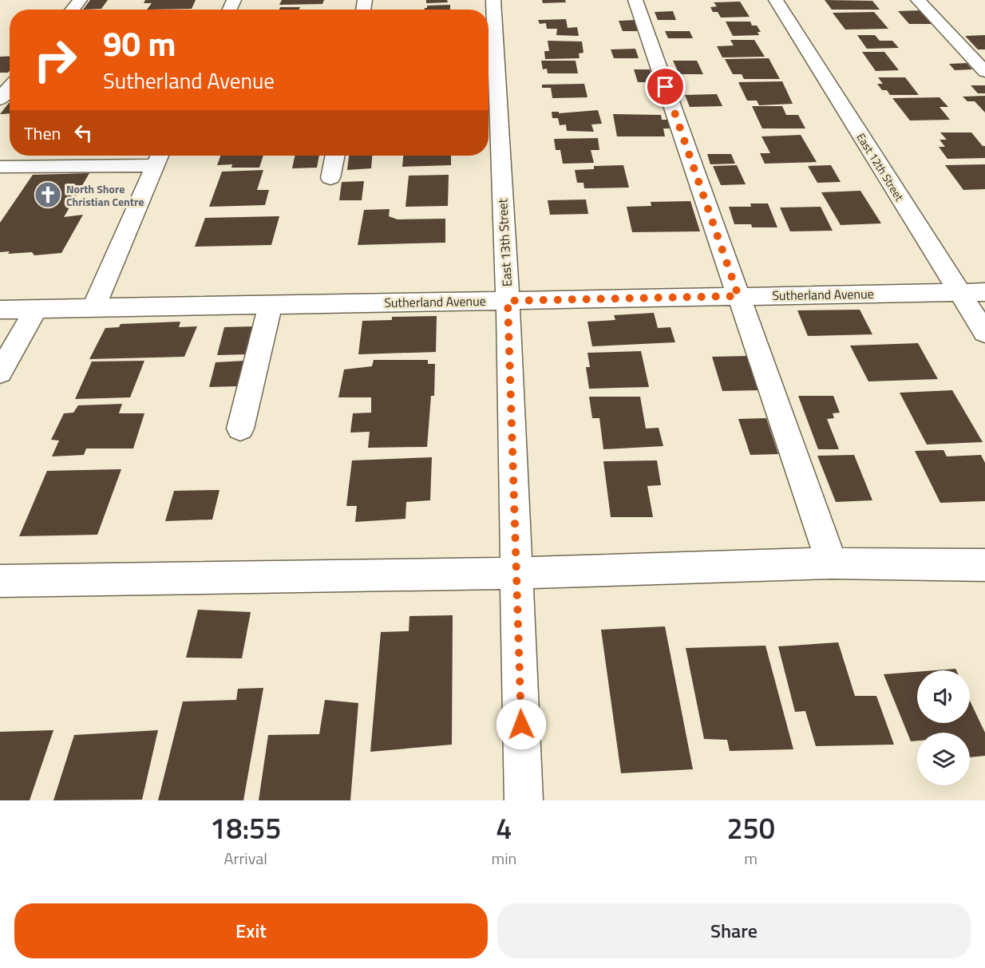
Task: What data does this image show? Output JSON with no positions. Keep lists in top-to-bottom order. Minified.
{"streets":{"street":["East 12th Street","East 13th Street","Sutherland Avenue"]},"crossings":[["East 12th Street","Sutherland Avenue"],["East 13th Street","Sutherland Avenue"]],"places":{"church":["North Shore Christian Centre"]},"page":{"turn":["90 m","Sutherland Avenue"],"then":"Then","eta":["18:55","Arrival","4","min","250","m"],"buttons":["Exit","Share"]}}
